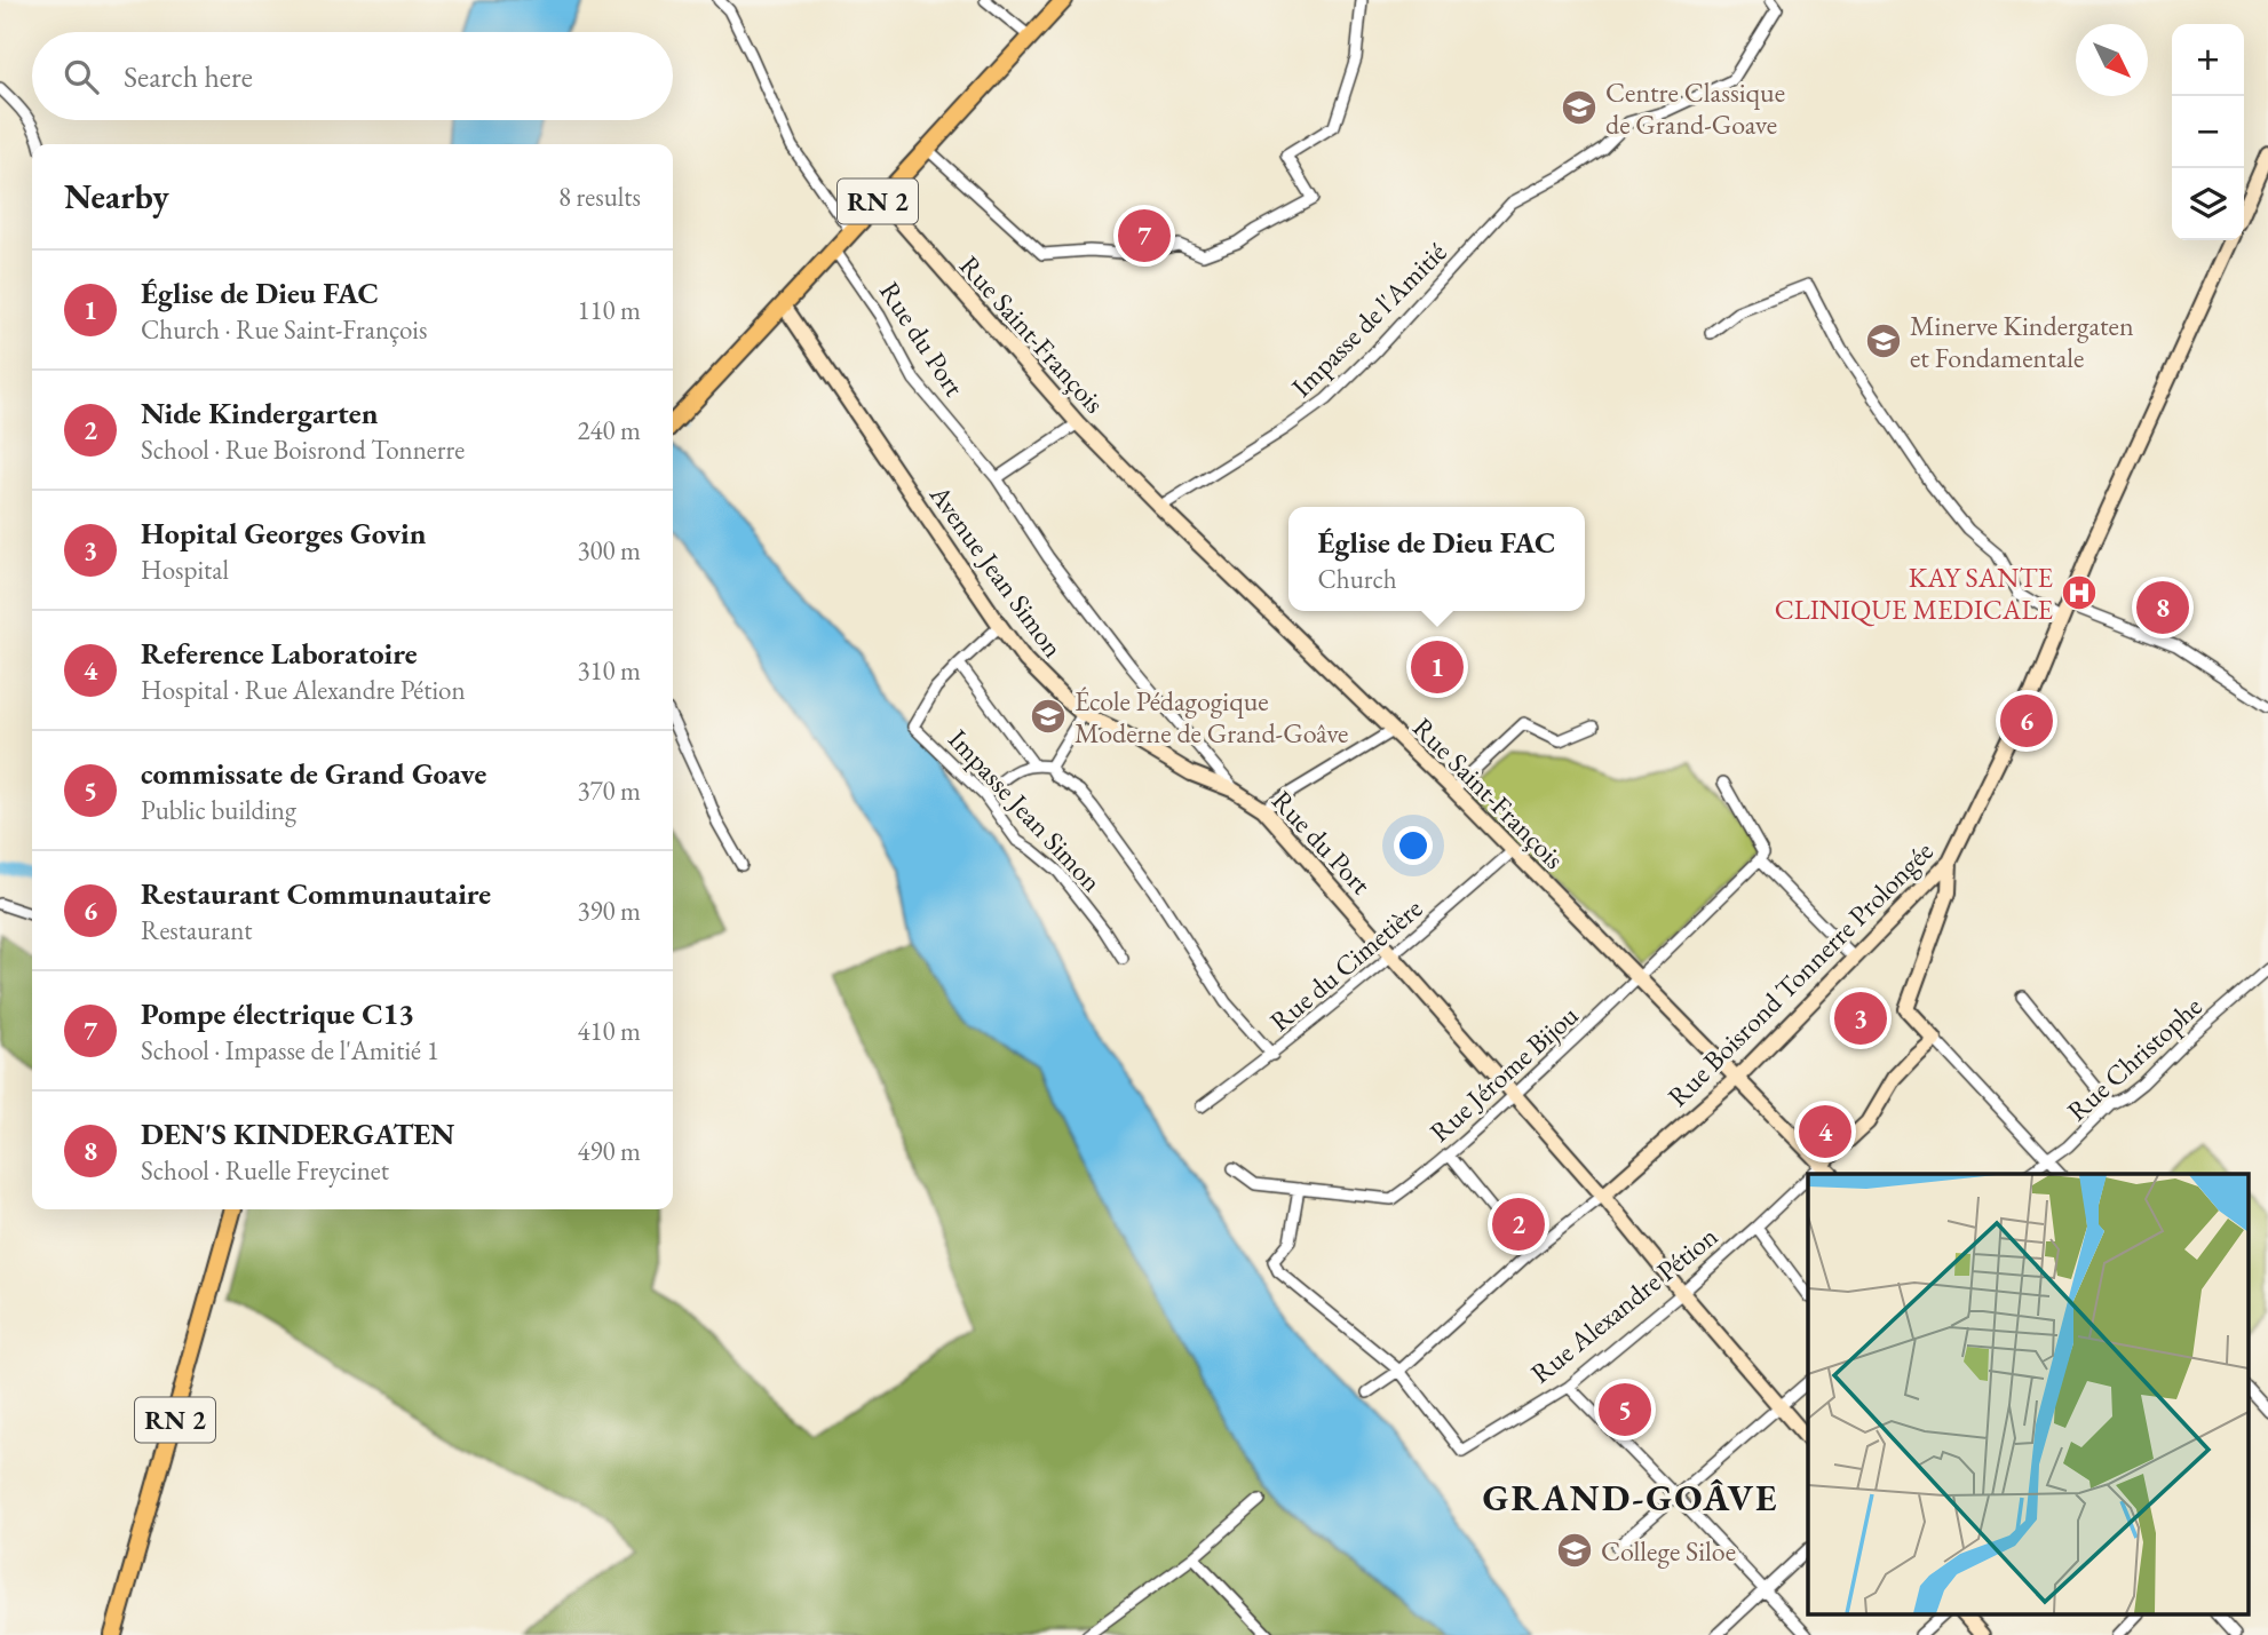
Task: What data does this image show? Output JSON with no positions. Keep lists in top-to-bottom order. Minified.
{"streets":{"main road":["RN 2"],"street":["Impasse de l'Amitié","Rue Saint-François","Rue du Port","Avenue Jean Simon","Impasse Jean Simon","Rue du Cimetière","Rue Boisrond Tonnerre Prolongée","Rue Christophe","Rue Jérome Bijou","Rue Alexandre Pétion"]},"crossings":[["RN 2","Rue Saint-François"],["RN 2","Rue du Port"],["RN 2","Avenue Jean Simon"],["Impasse de l'Amitié","Rue Saint-François"],["Rue Saint-François","Rue du Cimetière"],["Rue Saint-François","Rue Boisrond Tonnerre Prolongée"],["Rue Saint-François","Rue Jérome Bijou"],["Rue Saint-François","Rue Alexandre Pétion"],["Rue du Port","Avenue Jean Simon"],["Rue du Port","Rue du Cimetière"],["Rue du Port","Rue Boisrond Tonnerre Prolongée"],["Rue du Port","Rue Jérome Bijou"],["Rue du Port","Rue Alexandre Pétion"],["Avenue Jean Simon","Impasse Jean Simon"]],"districts":["GRAND-GOÂVE"],"places":{"school or university":["Centre Classique de Grand-Goave","Minerve Kindergaten et Fondamentale","École Pédagogique Moderne de Grand-Goâve","College Siloe"],"hospital":["KAY SANTE CLINIQUE MEDICALE"]},"north":"bottom right","page":{"map_buttons":["+","−"],"search":"Search here","heading":["Nearby","8 results"],"pins":["7","8","1","6","3","4","2","5"],"list":[{"mark":"1","name":"Église de Dieu FAC","note":"Church · Rue Saint-François","value":"110 m"},{"mark":"2","name":"Nide Kindergarten","note":"School · Rue Boisrond Tonnerre","value":"240 m"},{"mark":"3","name":"Hopital Georges Govin","note":"Hospital","value":"300 m"},{"mark":"4","name":"Reference Laboratoire","note":"Hospital · Rue Alexandre Pétion","value":"310 m"},{"mark":"5","name":"commissate de Grand Goave","note":"Public building","value":"370 m"},{"mark":"6","name":"Restaurant Communautaire","note":"Restaurant","value":"390 m"},{"mark":"7","name":"Pompe électrique C13","note":"School · Impasse de l'Amitié 1","value":"410 m"},{"mark":"8","name":"DEN'S KINDERGATEN","note":"School · Ruelle Freycinet","value":"490 m"}],"popup":["Église de Dieu FAC","Church"]}}
